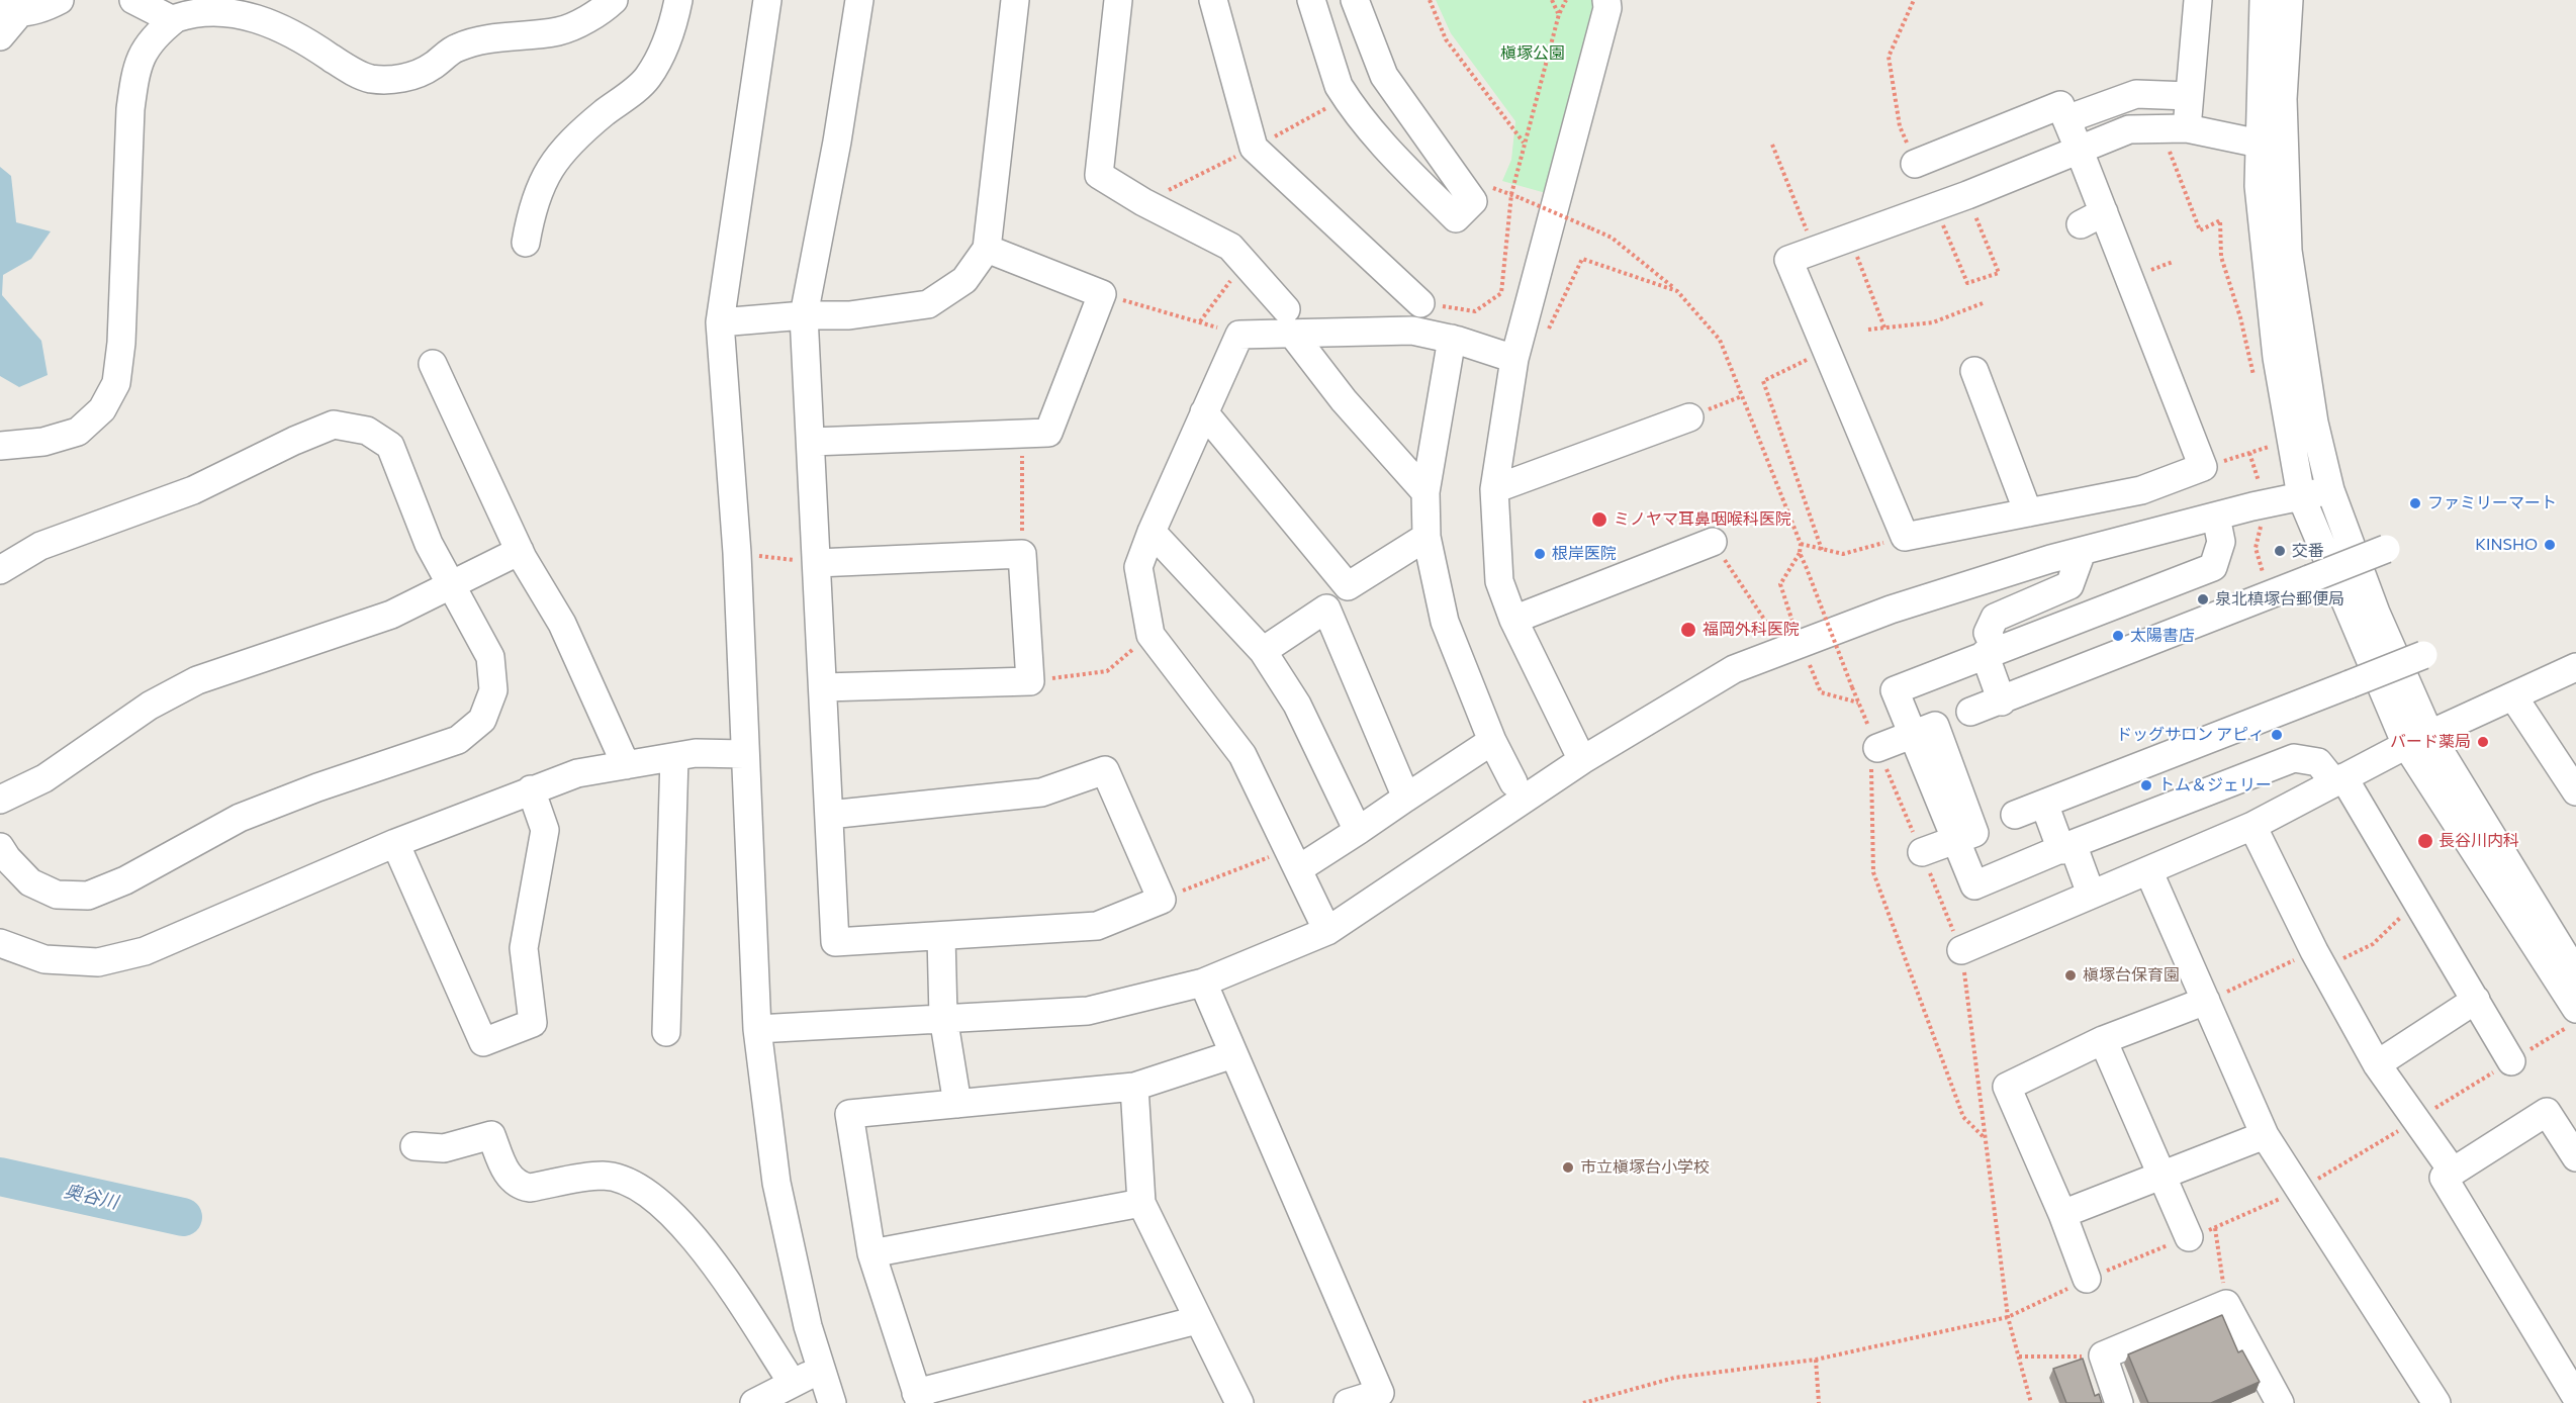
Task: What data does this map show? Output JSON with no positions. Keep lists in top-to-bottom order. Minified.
{"water":["奥谷川"],"parks":["槇塚公園"],"places":["ファミリーマート","ミノヤマ耳鼻咽喉科医院","KINSHO","交番","根岸医院","泉北槙塚台郵便局","福岡外科医院","太陽書店","ドッグサロン アピィ","バード薬局","トム＆ジェリー","長谷川内科","槇塚台保育園","市立槇塚台小学校"]}
